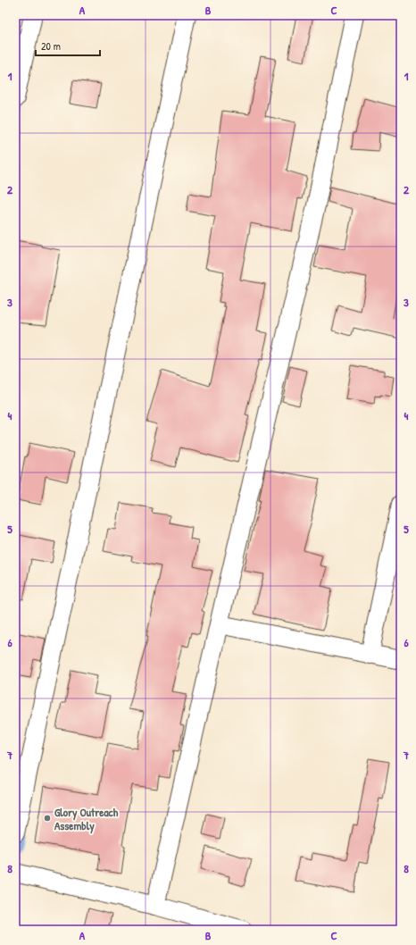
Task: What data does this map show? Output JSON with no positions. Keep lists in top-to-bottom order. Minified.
{"places":["Glory Outreach Assembly"],"scale_bar":"20 m","grid":{"columns":["A","B","C"],"rows":["1","2","3","4","5","6","7","8"]}}
